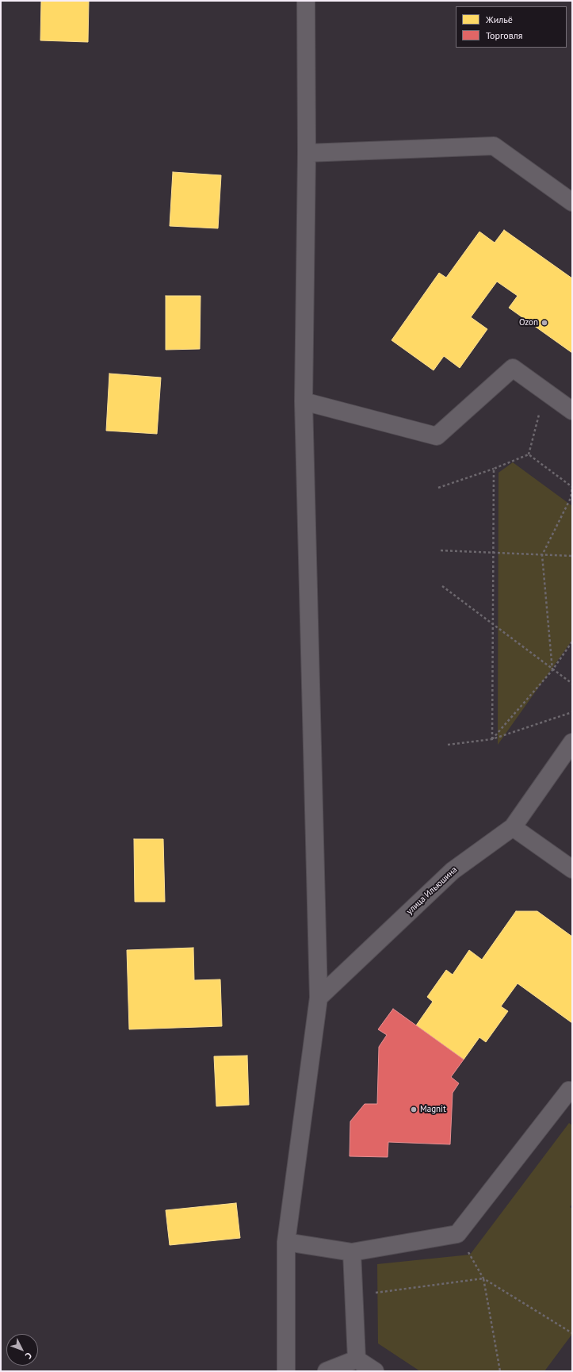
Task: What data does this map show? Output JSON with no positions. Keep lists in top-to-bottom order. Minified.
{"streets":{"street":["улица Ильюшина"]},"places":["Ozon","Magnit"],"legend":["Жильё","Торговля"],"north":"bottom right"}
